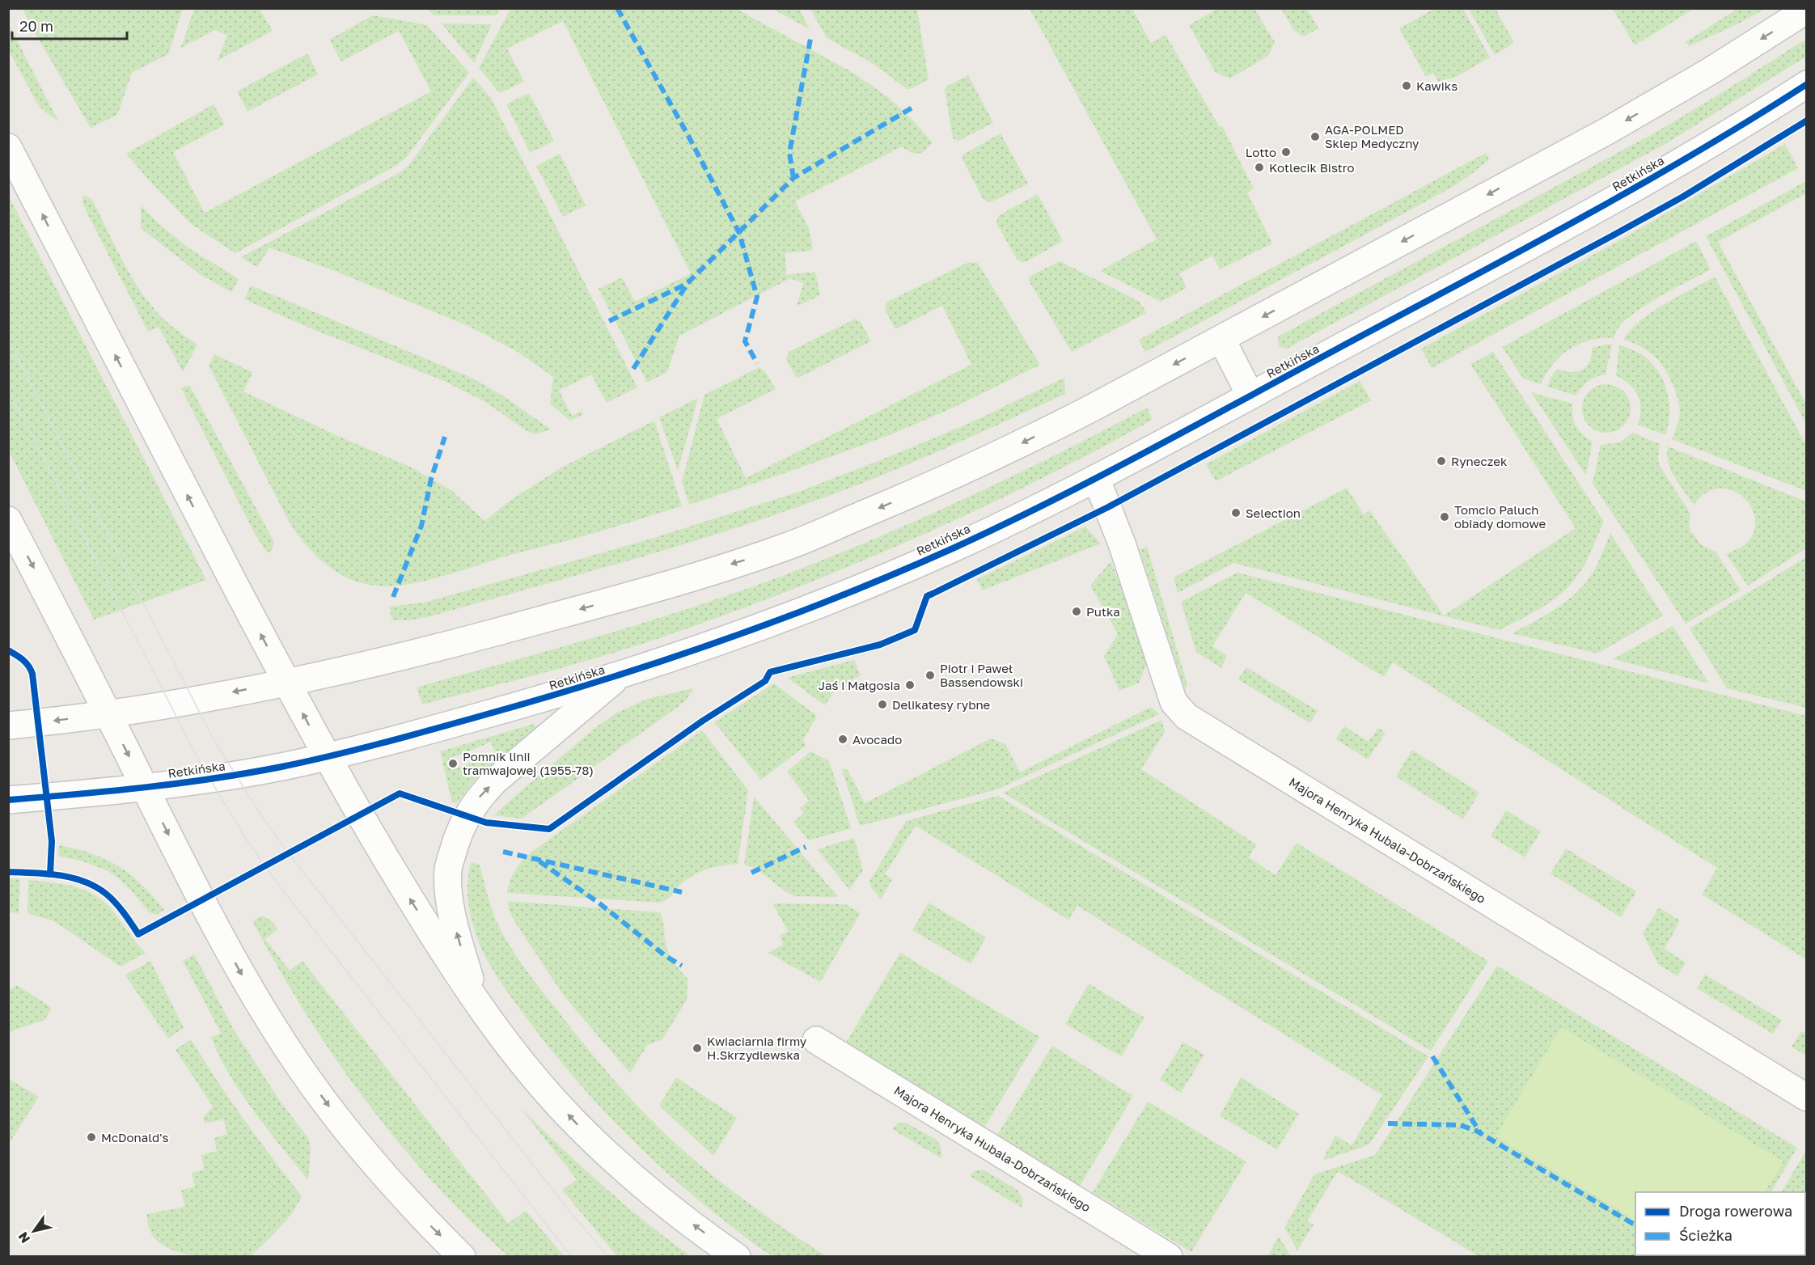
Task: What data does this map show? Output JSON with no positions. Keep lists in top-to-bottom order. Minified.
{"streets":{"street":["Retkińska","Majora Henryka Hubala-Dobrzańskiego"]},"crossings":[["Retkińska","Majora Henryka Hubala-Dobrzańskiego"]],"places":["Kawiks","AGA-POLMED Sklep Medyczny","Lotto","Kotlecik Bistro","Ryneczek","Selection","Tomcio Paluch obiady domowe","Putka","Piotr i Paweł Bassendowski","Jaś i Małgosia","Delikatesy rybne","Avocado","Pomnik linii tramwajowej (1955-78)","Kwiaciarnia firmy H.Skrzydlewska","McDonald's"],"legend":["Droga rowerowa","Ścieżka"],"scale_bar":"20 m","north":"bottom left"}
